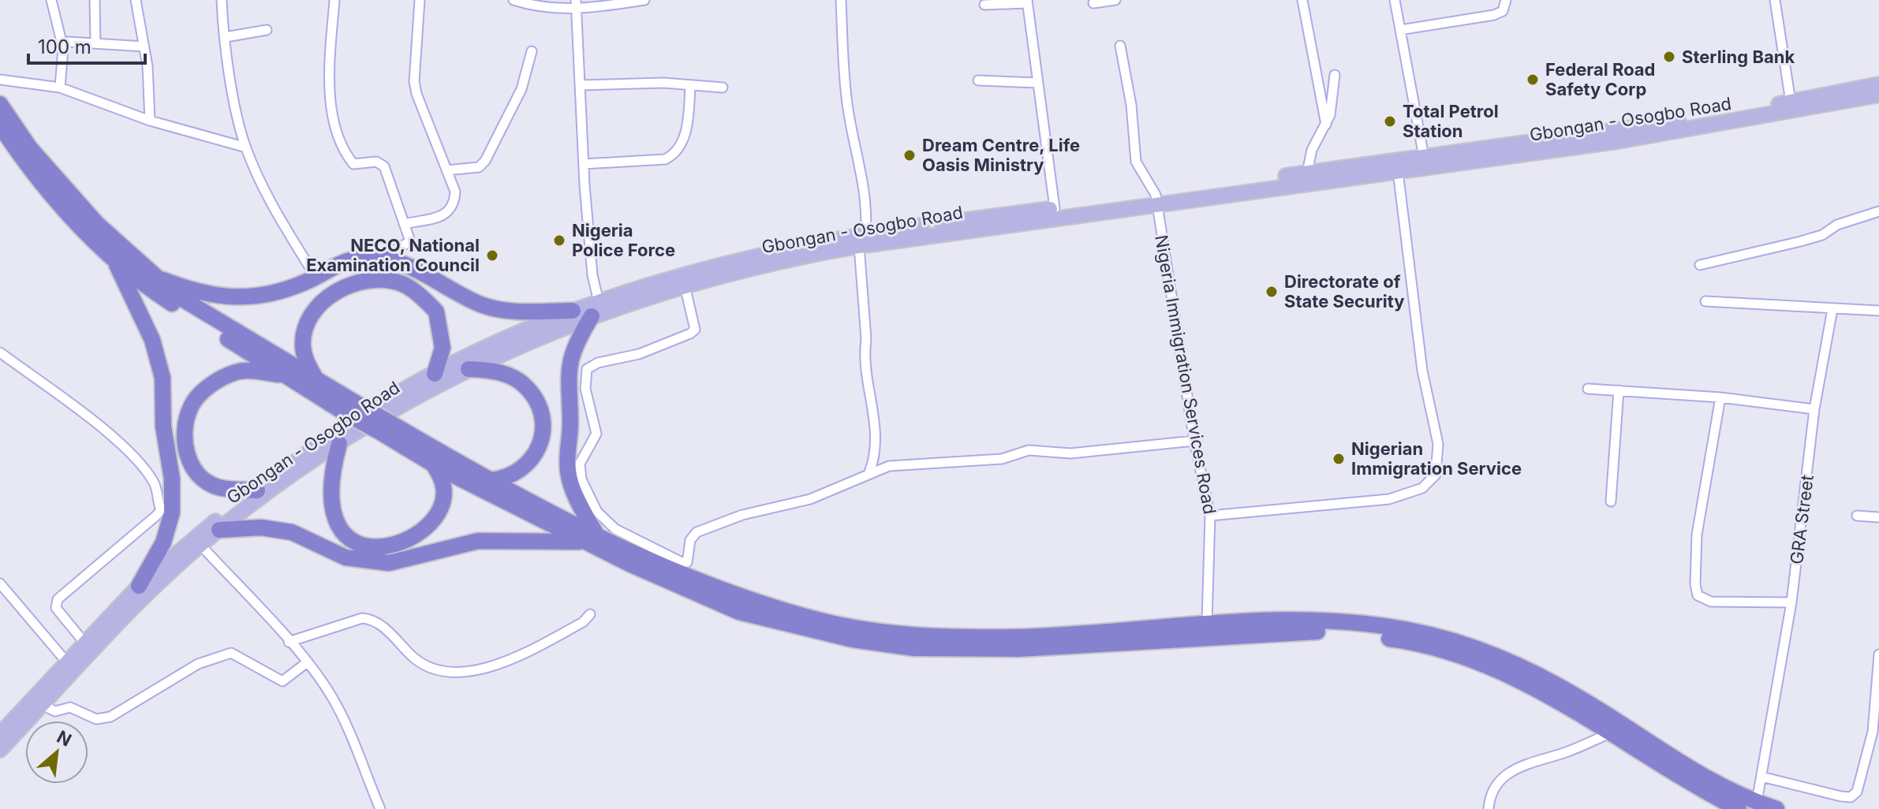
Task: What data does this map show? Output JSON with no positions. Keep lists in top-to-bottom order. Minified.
{"streets":{"main road":["Gbongan - Osogbo Road"],"street":["Nigeria Immigration Services Road","GRA Street"]},"crossings":[["Gbongan - Osogbo Road","Nigeria Immigration Services Road"]],"places":["Sterling Bank","Federal Road Safety Corp","Total Petrol Station","Dream Centre, Life Oasis Ministry","Nigeria Police Force","NECO, National Examination Council","Directorate of State Security","Nigerian Immigration Service"],"scale_bar":"100 m","north":"top right"}
